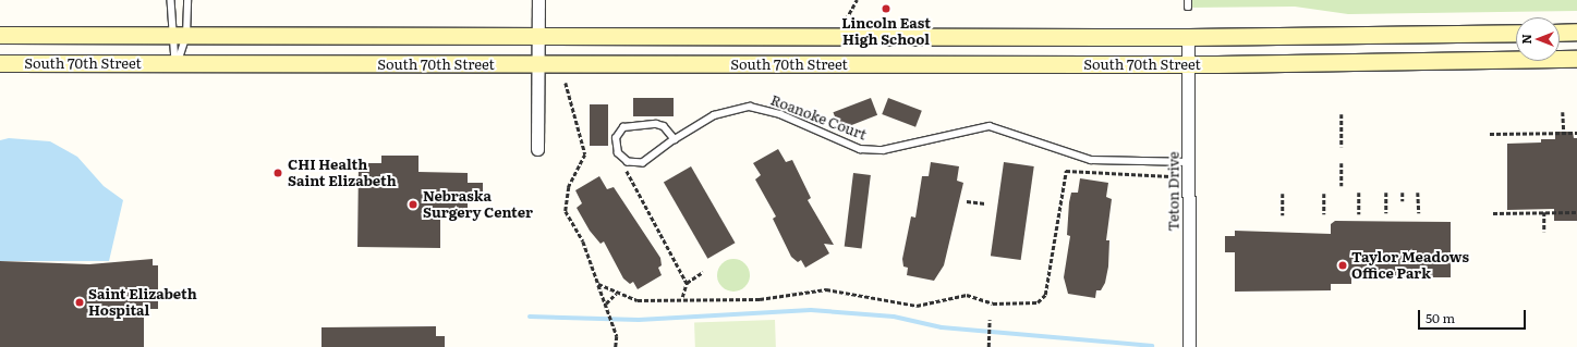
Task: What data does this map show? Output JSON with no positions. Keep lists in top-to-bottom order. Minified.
{"streets":{"main road":["South 70th Street"],"street":["Teton Drive"],"lane":["Roanoke Court"]},"crossings":[["South 70th Street","Teton Drive"],["Roanoke Court","Teton Drive"]],"places":["Lincoln East High School","CHI Health Saint Elizabeth","Nebraska Surgery Center","Taylor Meadows Office Park","Saint Elizabeth Hospital"],"scale_bar":"50 m","north":"left"}
